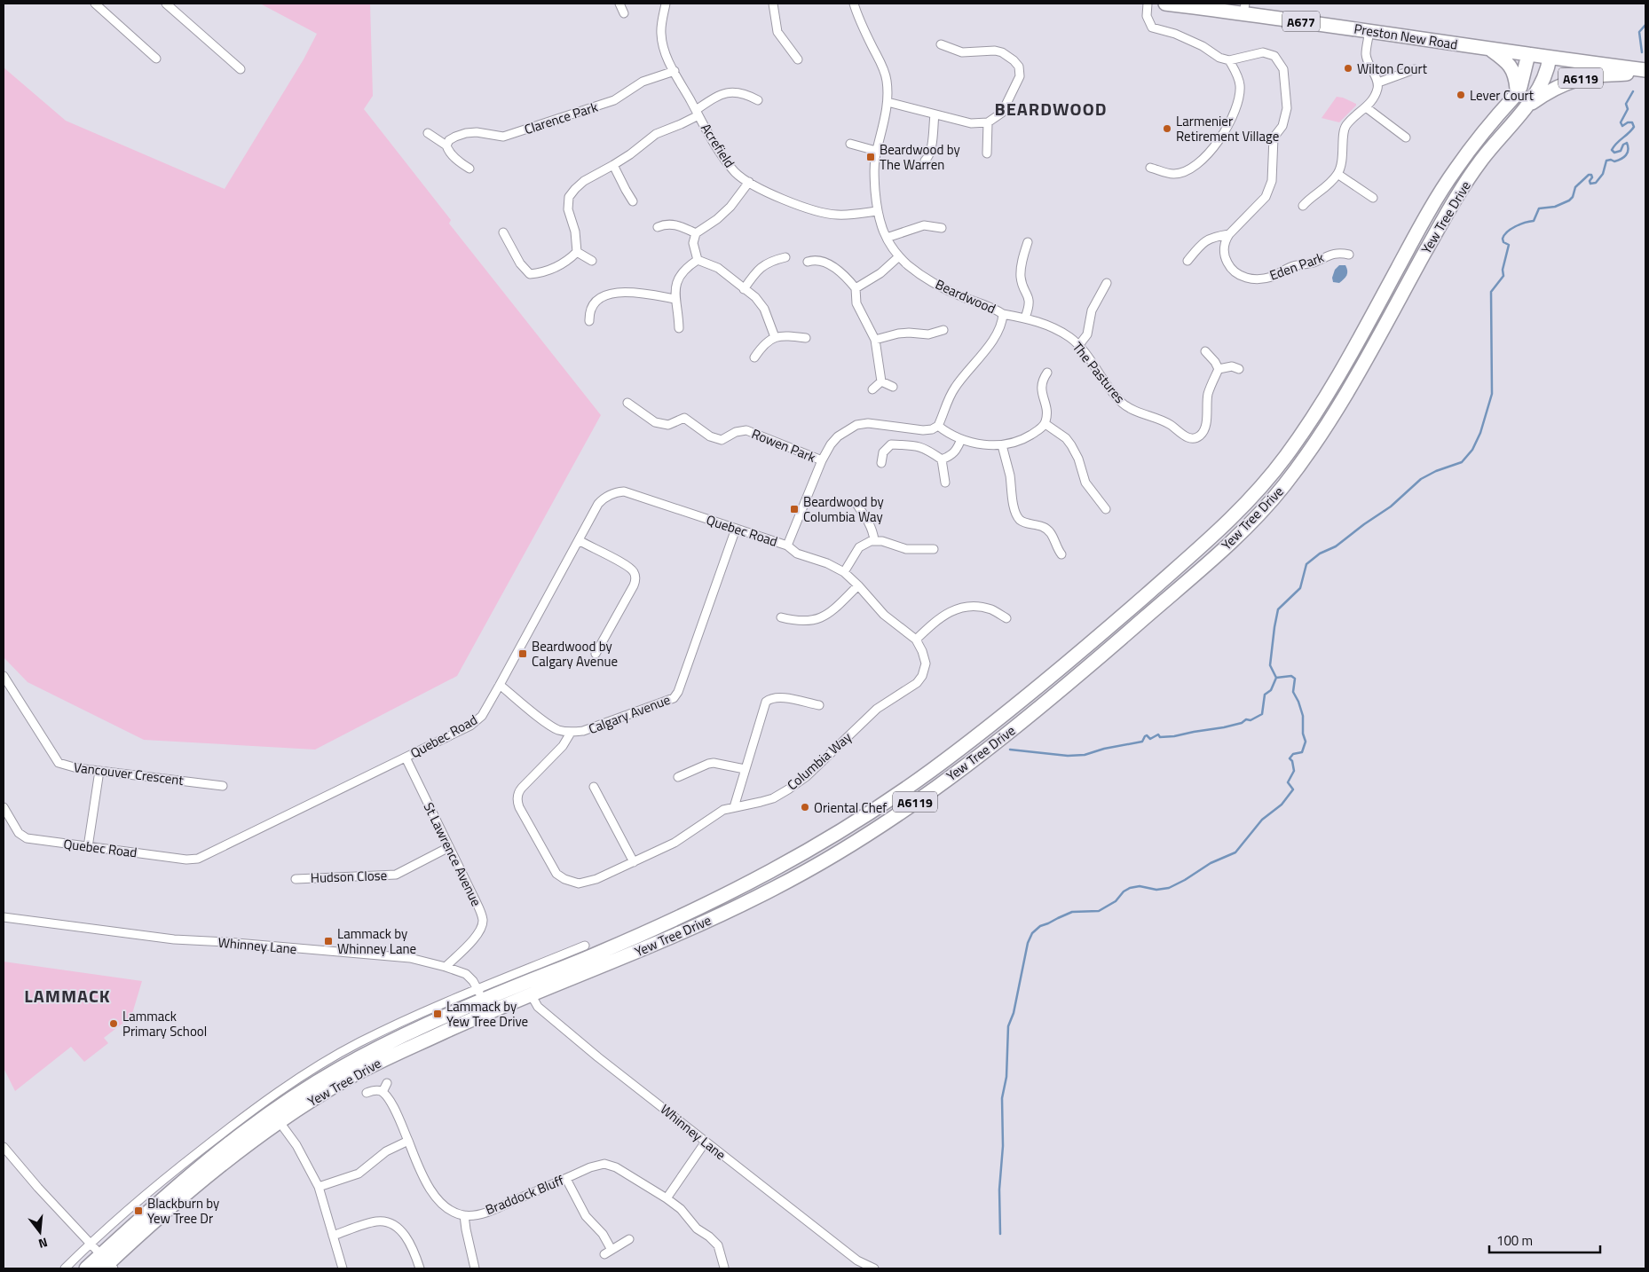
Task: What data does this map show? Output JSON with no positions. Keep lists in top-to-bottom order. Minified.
{"streets":{"highway":["A677","Preston New Road","A6119","Yew Tree Drive"],"street":["Clarence Park","Acrefield","Eden Park","Beardwood","The Pastures","Rowen Park","Quebec Road","Calgary Avenue","Columbia Way","Vancouver Crescent","St Lawrence Avenue","Hudson Close","Whinney Lane","Braddock Bluff"]},"crossings":[["Preston New Road","A6119"],["Preston New Road","Yew Tree Drive"],["A6119","Yew Tree Drive"],["Clarence Park","Acrefield"],["Acrefield","Beardwood"],["Yew Tree Drive","Whinney Lane"],["Beardwood","The Pastures"],["Quebec Road","Calgary Avenue"],["Quebec Road","Columbia Way"],["Quebec Road","St Lawrence Avenue"],["Calgary Avenue","Columbia Way"],["St Lawrence Avenue","Hudson Close"],["St Lawrence Avenue","Whinney Lane"]],"districts":["BEARDWOOD","LAMMACK"],"places":{"other":["Wilton Court","Lever Court","Larmenier Retirement Village","Oriental Chef","Lammack Primary School"],"transit":["Beardwood by The Warren","Beardwood by Columbia Way","Beardwood by Calgary Avenue","Lammack by Whinney Lane","Lammack by Yew Tree Drive","Blackburn by Yew Tree Dr"]},"scale_bar":"100 m","north":"bottom"}
